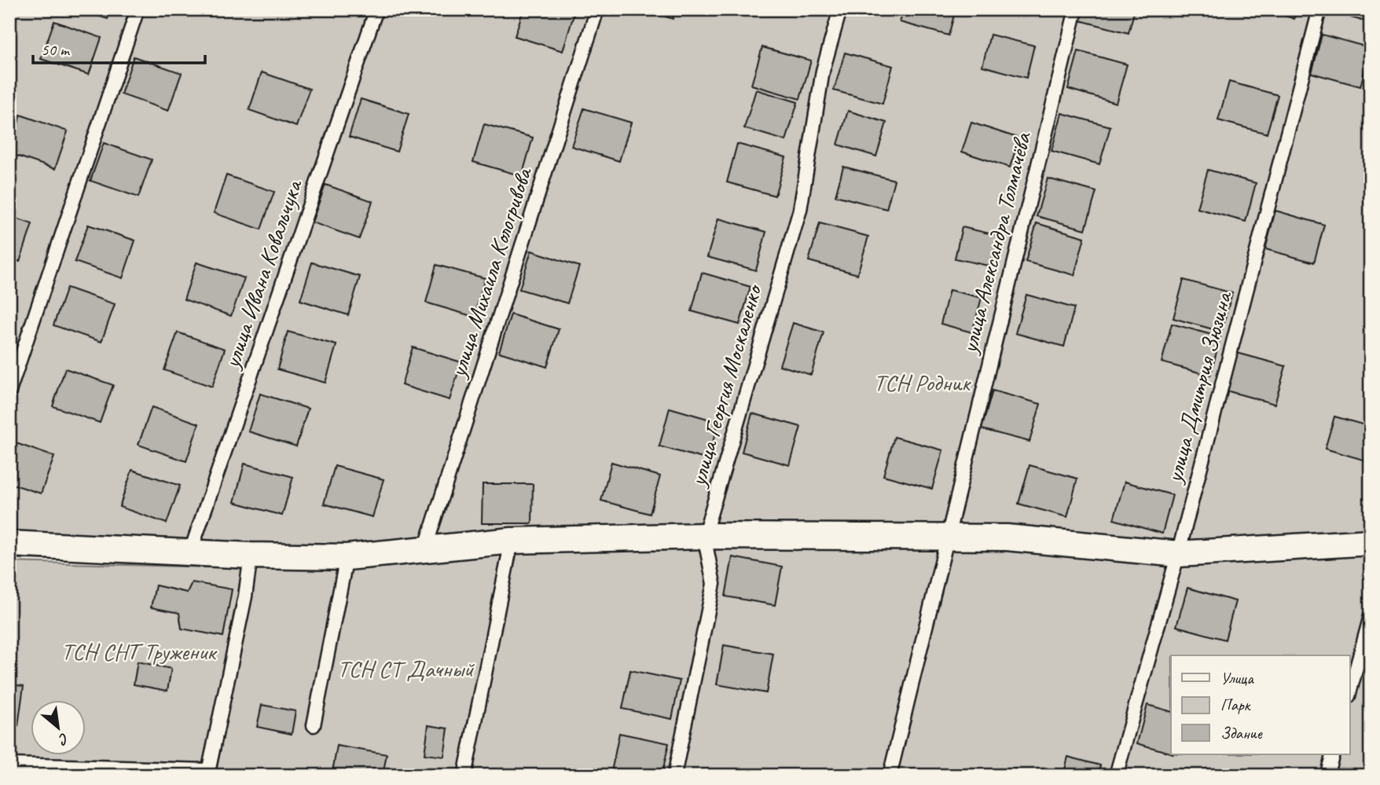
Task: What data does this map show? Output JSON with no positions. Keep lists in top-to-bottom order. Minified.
{"streets":{"lane":["улица Александра Толмачёва","улица Михаила Кологривова","улица Ивана Ковальчука","улица Георгия Москаленко","улица Дмитрия Зюзина"]},"parks":["ТСН Родник","ТСН СНТ Труженик","ТСН СТ Дачный"],"legend":["Улица","Парк","Здание"],"scale_bar":"50 m","north":"bottom right"}
